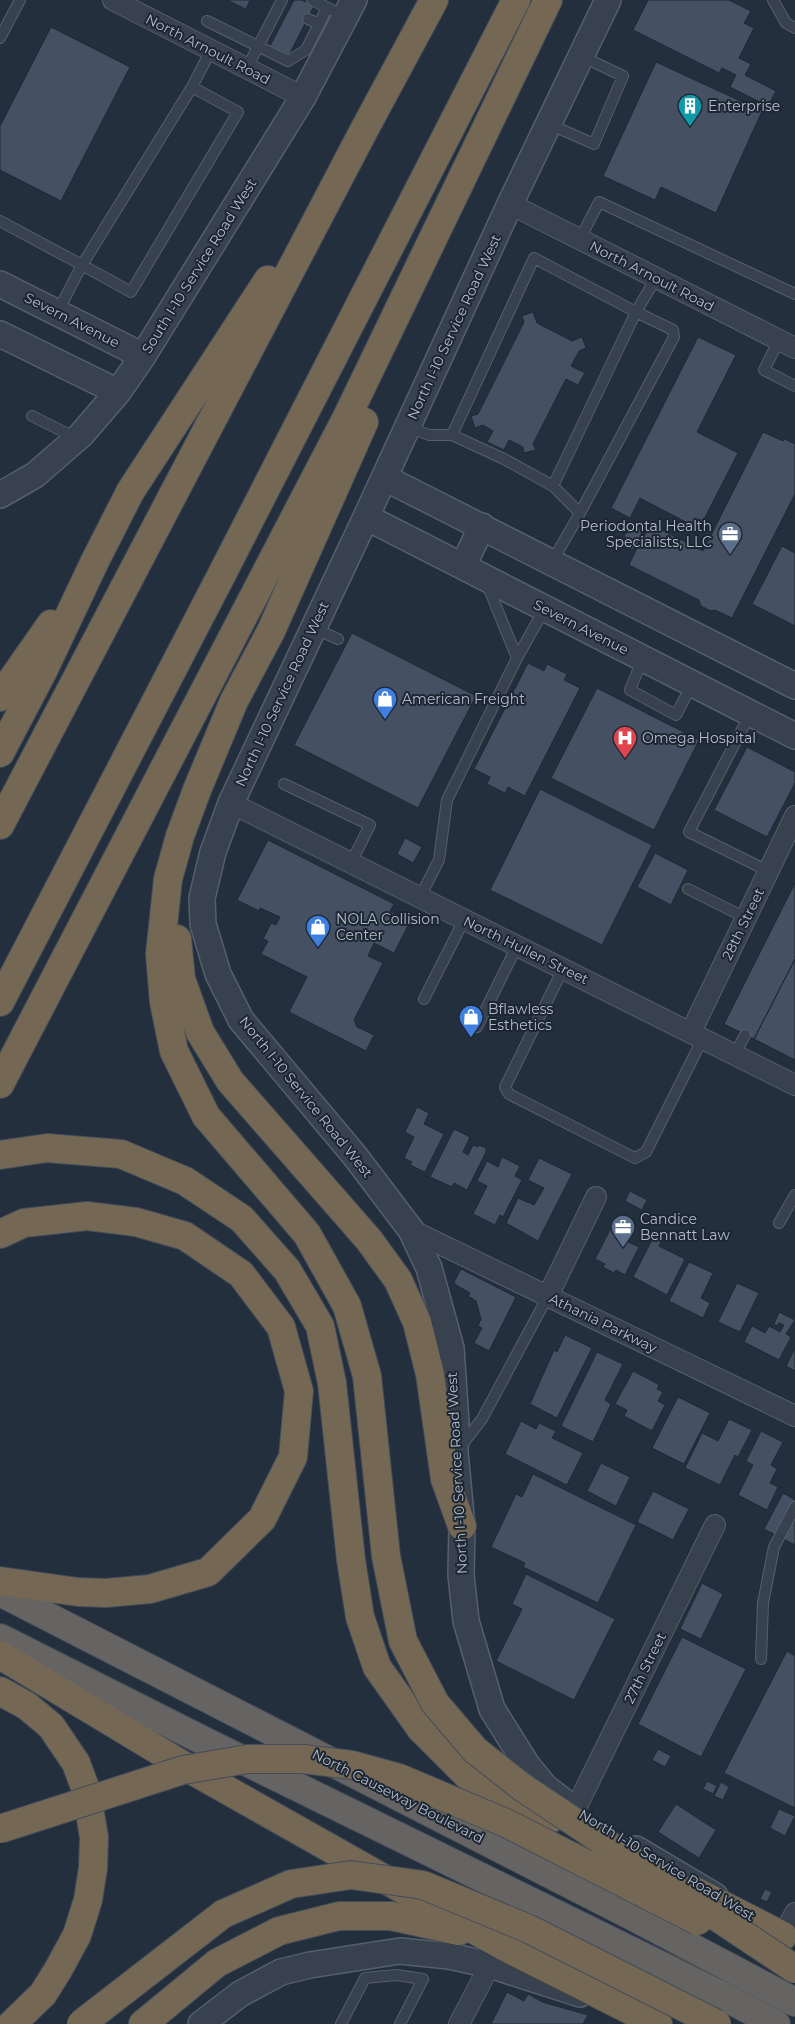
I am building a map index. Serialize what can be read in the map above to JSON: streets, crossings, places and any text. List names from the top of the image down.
{
  "streets": {
    "highway": ["North Causeway Boulevard"],
    "street": [
      "North Arnoult Road",
      "South I-10 Service Road West",
      "Severn Avenue",
      "North I-10 Service Road West",
      "28th Street",
      "North Hullen Street",
      "Athania Parkway",
      "27th Street"
    ]
  },
  "crossings": [
    ["North Arnoult Road", "South I-10 Service Road West"],
    ["North Arnoult Road", "North I-10 Service Road West"],
    ["South I-10 Service Road West", "Severn Avenue"],
    ["Severn Avenue", "North I-10 Service Road West"],
    ["North I-10 Service Road West", "North Hullen Street"],
    ["North I-10 Service Road West", "Athania Parkway"],
    ["North I-10 Service Road West", "27th Street"],
    ["28th Street", "North Hullen Street"]
  ],
  "places": {
    "building": ["Enterprise"],
    "office": ["Periodontal Health Specialists, LLC", "Candice Bennatt Law"],
    "shop": ["American Freight", "NOLA Collision Center", "Bflawless Esthetics"],
    "hospital": ["Omega Hospital"]
  }
}
